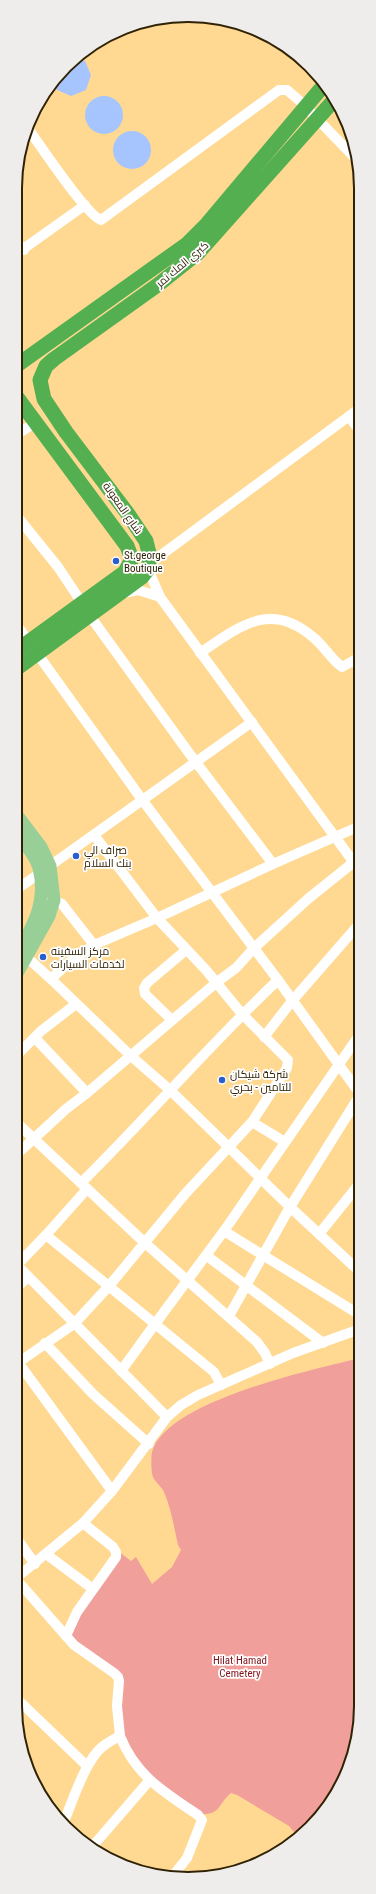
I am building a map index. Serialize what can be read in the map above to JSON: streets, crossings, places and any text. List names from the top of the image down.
{
  "streets": {
    "highway": ["كبري المك نمر", "شارع المعونة"]
  },
  "crossings": [
    ["كبري المك نمر", "شارع المعونة"]
  ],
  "parks": ["Hilat Hamad Cemetery"],
  "places": [
    "St.george Boutique",
    "صراف الي بنك السلام",
    "مركز السفينه لخدمات السيارات",
    "شركة شيكان للتامين - بحري"
  ]
}
